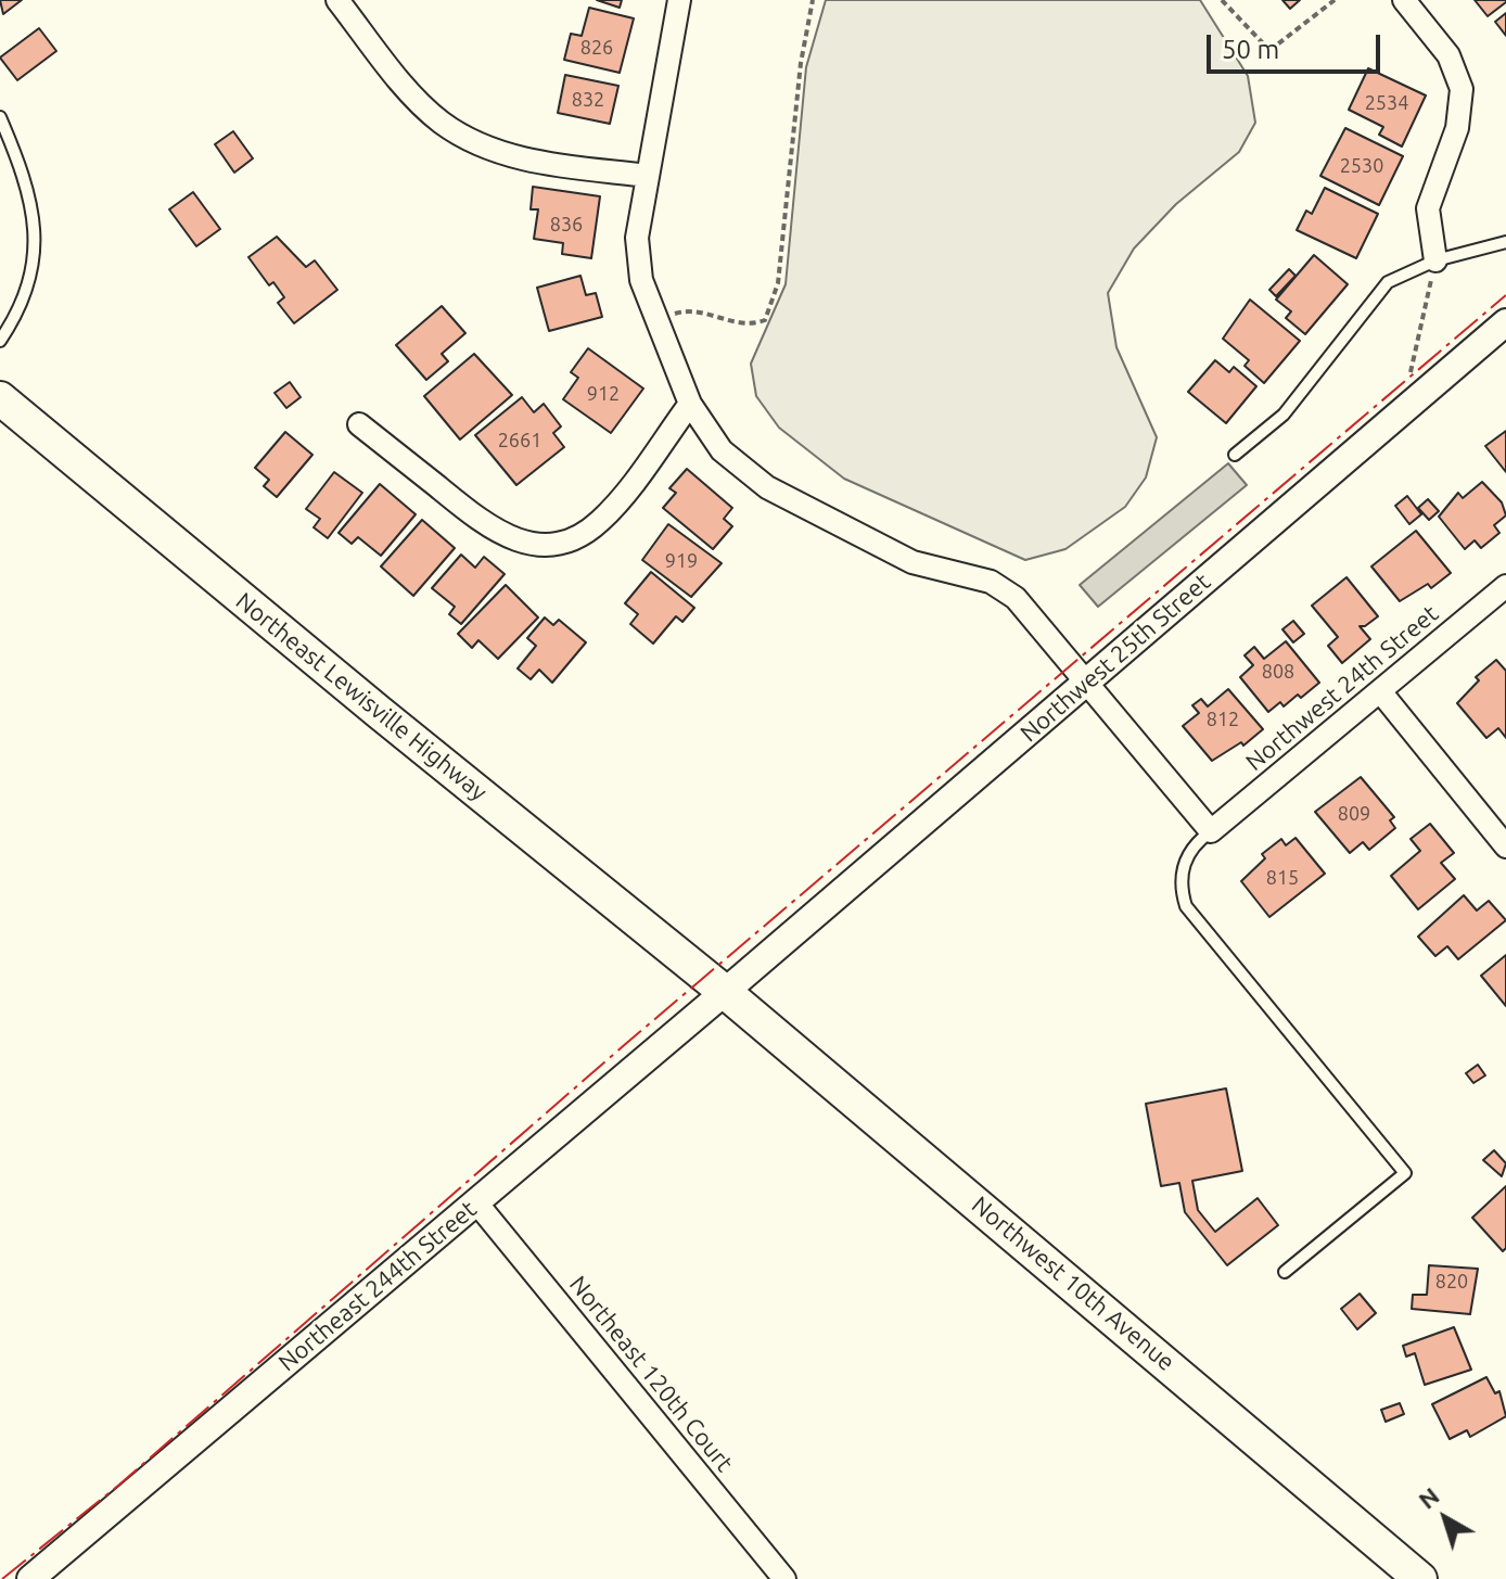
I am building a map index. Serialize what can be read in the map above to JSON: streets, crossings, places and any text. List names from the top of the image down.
{
  "streets": {
    "main road": ["Northeast Lewisville Highway", "Northwest 10th Avenue"],
    "street": [
      "Northwest 25th Street",
      "Northwest 24th Street",
      "Northeast 244th Street",
      "Northeast 120th Court"
    ]
  },
  "crossings": [
    ["Northwest 25th Street", "Northeast Lewisville Highway"],
    ["Northwest 25th Street", "Northwest 10th Avenue"],
    ["Northwest 25th Street", "Northeast 244th Street"],
    ["Northeast Lewisville Highway", "Northwest 10th Avenue"],
    ["Northeast Lewisville Highway", "Northeast 244th Street"],
    ["Northwest 10th Avenue", "Northeast 244th Street"],
    ["Northeast 244th Street", "Northeast 120th Court"]
  ],
  "house_numbers": [
    "826",
    "832",
    "2534",
    "2530",
    "836",
    "912",
    "2661",
    "919",
    "808",
    "812",
    "809",
    "815",
    "820"
  ],
  "scale_bar": "50 m",
  "north": "top left"
}
